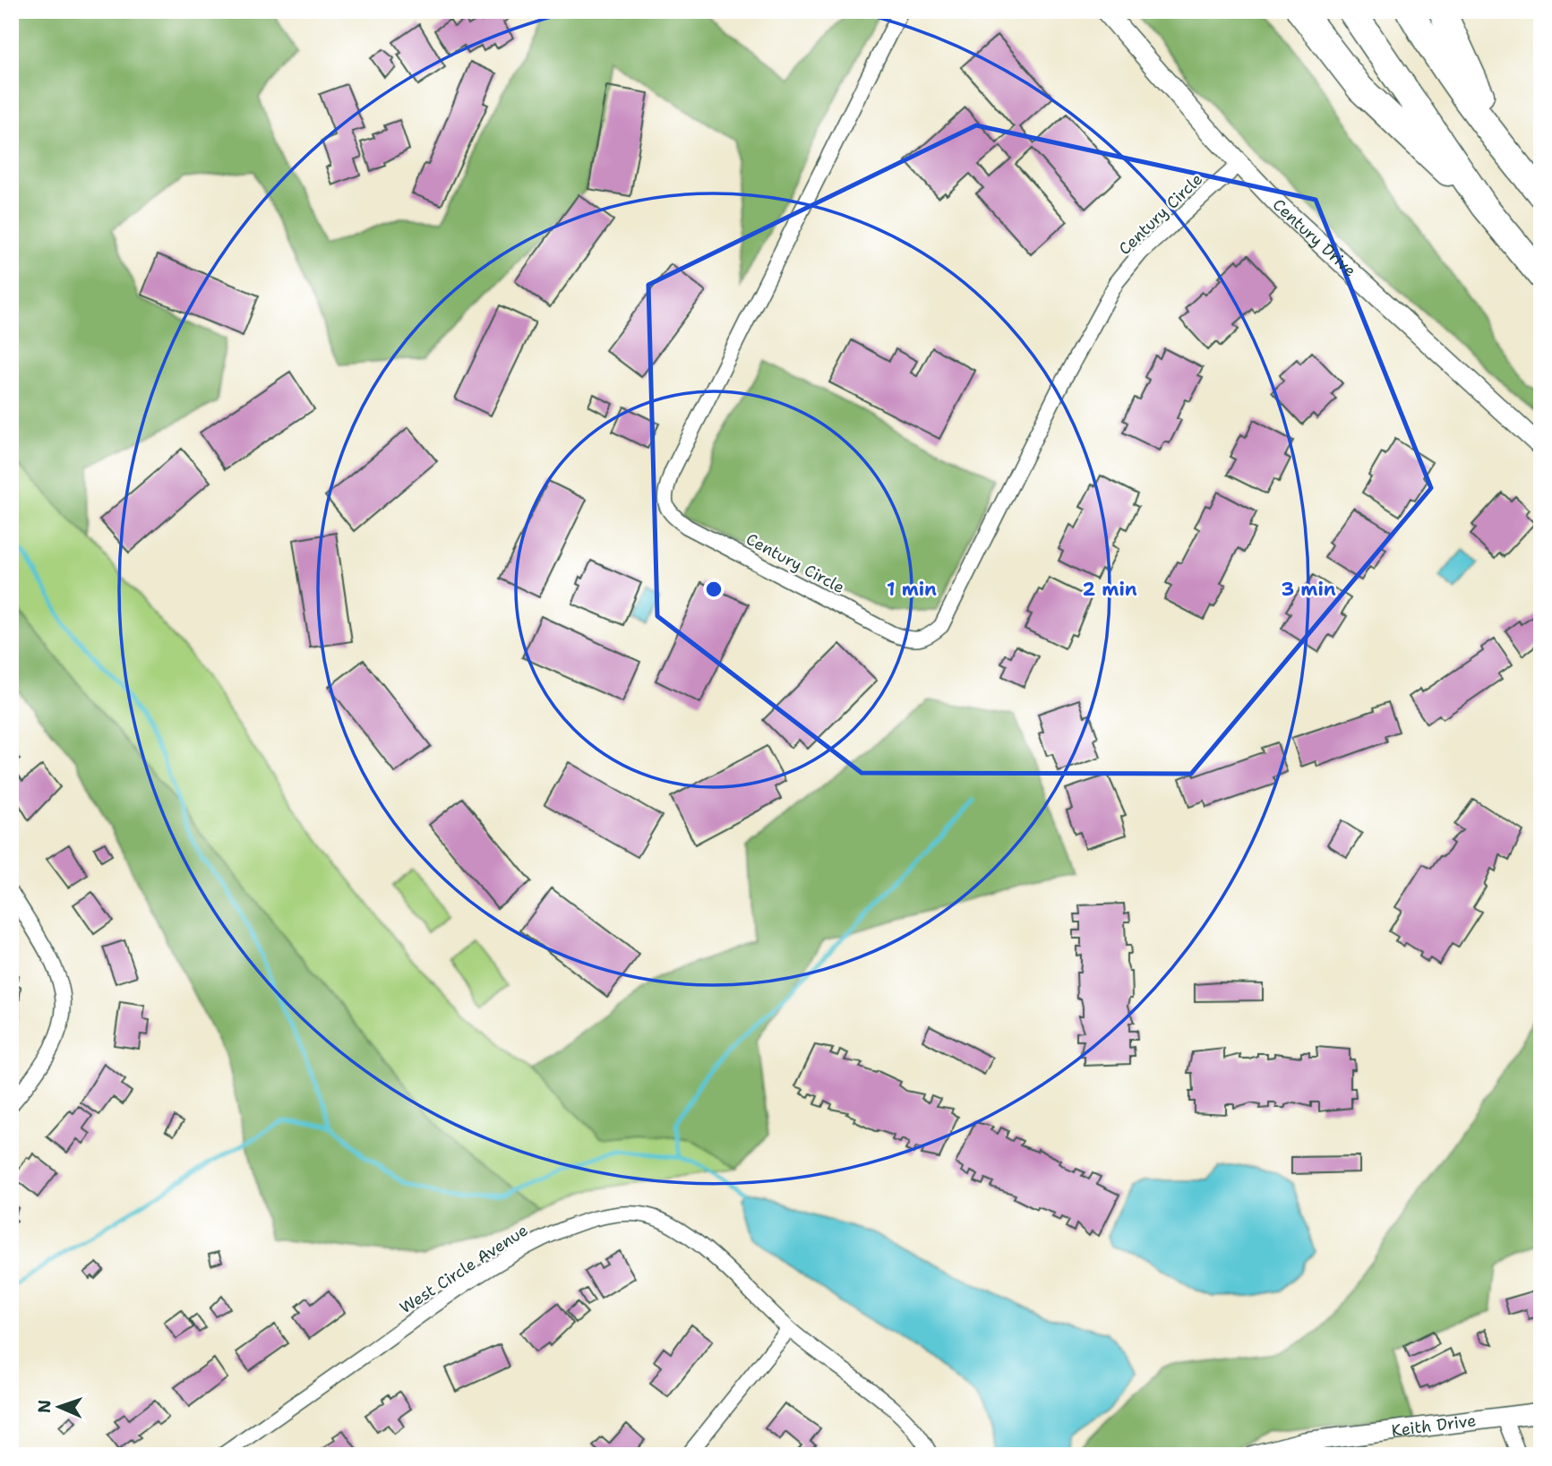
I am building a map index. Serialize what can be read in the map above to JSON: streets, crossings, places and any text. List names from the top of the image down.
{
  "streets": {
    "street": [
      "Century Circle",
      "Century Drive",
      "West Circle Avenue",
      "Keith Drive"
    ]
  },
  "crossings": [
    ["Century Circle", "Century Drive"]
  ],
  "north": "left",
  "rings": ["1 min", "2 min", "3 min"]
}
